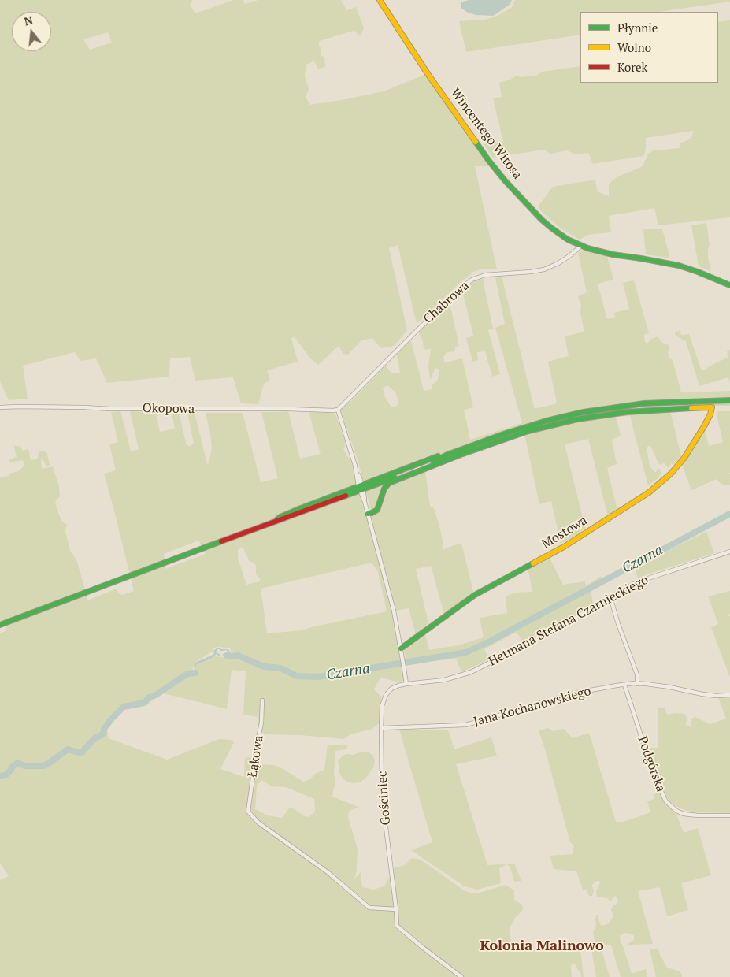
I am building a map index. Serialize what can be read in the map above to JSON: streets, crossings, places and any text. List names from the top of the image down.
{
  "streets": {
    "main road": ["Wincentego Witosa", "Mostowa"],
    "street": [
      "Chabrowa",
      "Okopowa",
      "Hetmana Stefana Czarnieckiego",
      "Jana Kochanowskiego",
      "Łąkowa",
      "Podgórska",
      "Gościniec"
    ]
  },
  "crossings": [
    ["Wincentego Witosa", "Chabrowa"],
    ["Chabrowa", "Okopowa"],
    ["Hetmana Stefana Czarnieckiego", "Gościniec"],
    ["Jana Kochanowskiego", "Podgórska"],
    ["Jana Kochanowskiego", "Gościniec"],
    ["Łąkowa", "Gościniec"]
  ],
  "districts": ["Kolonia Malinowo"],
  "water": ["Czarna"],
  "legend": ["Płynnie", "Wolno", "Korek"],
  "north": "top"
}
